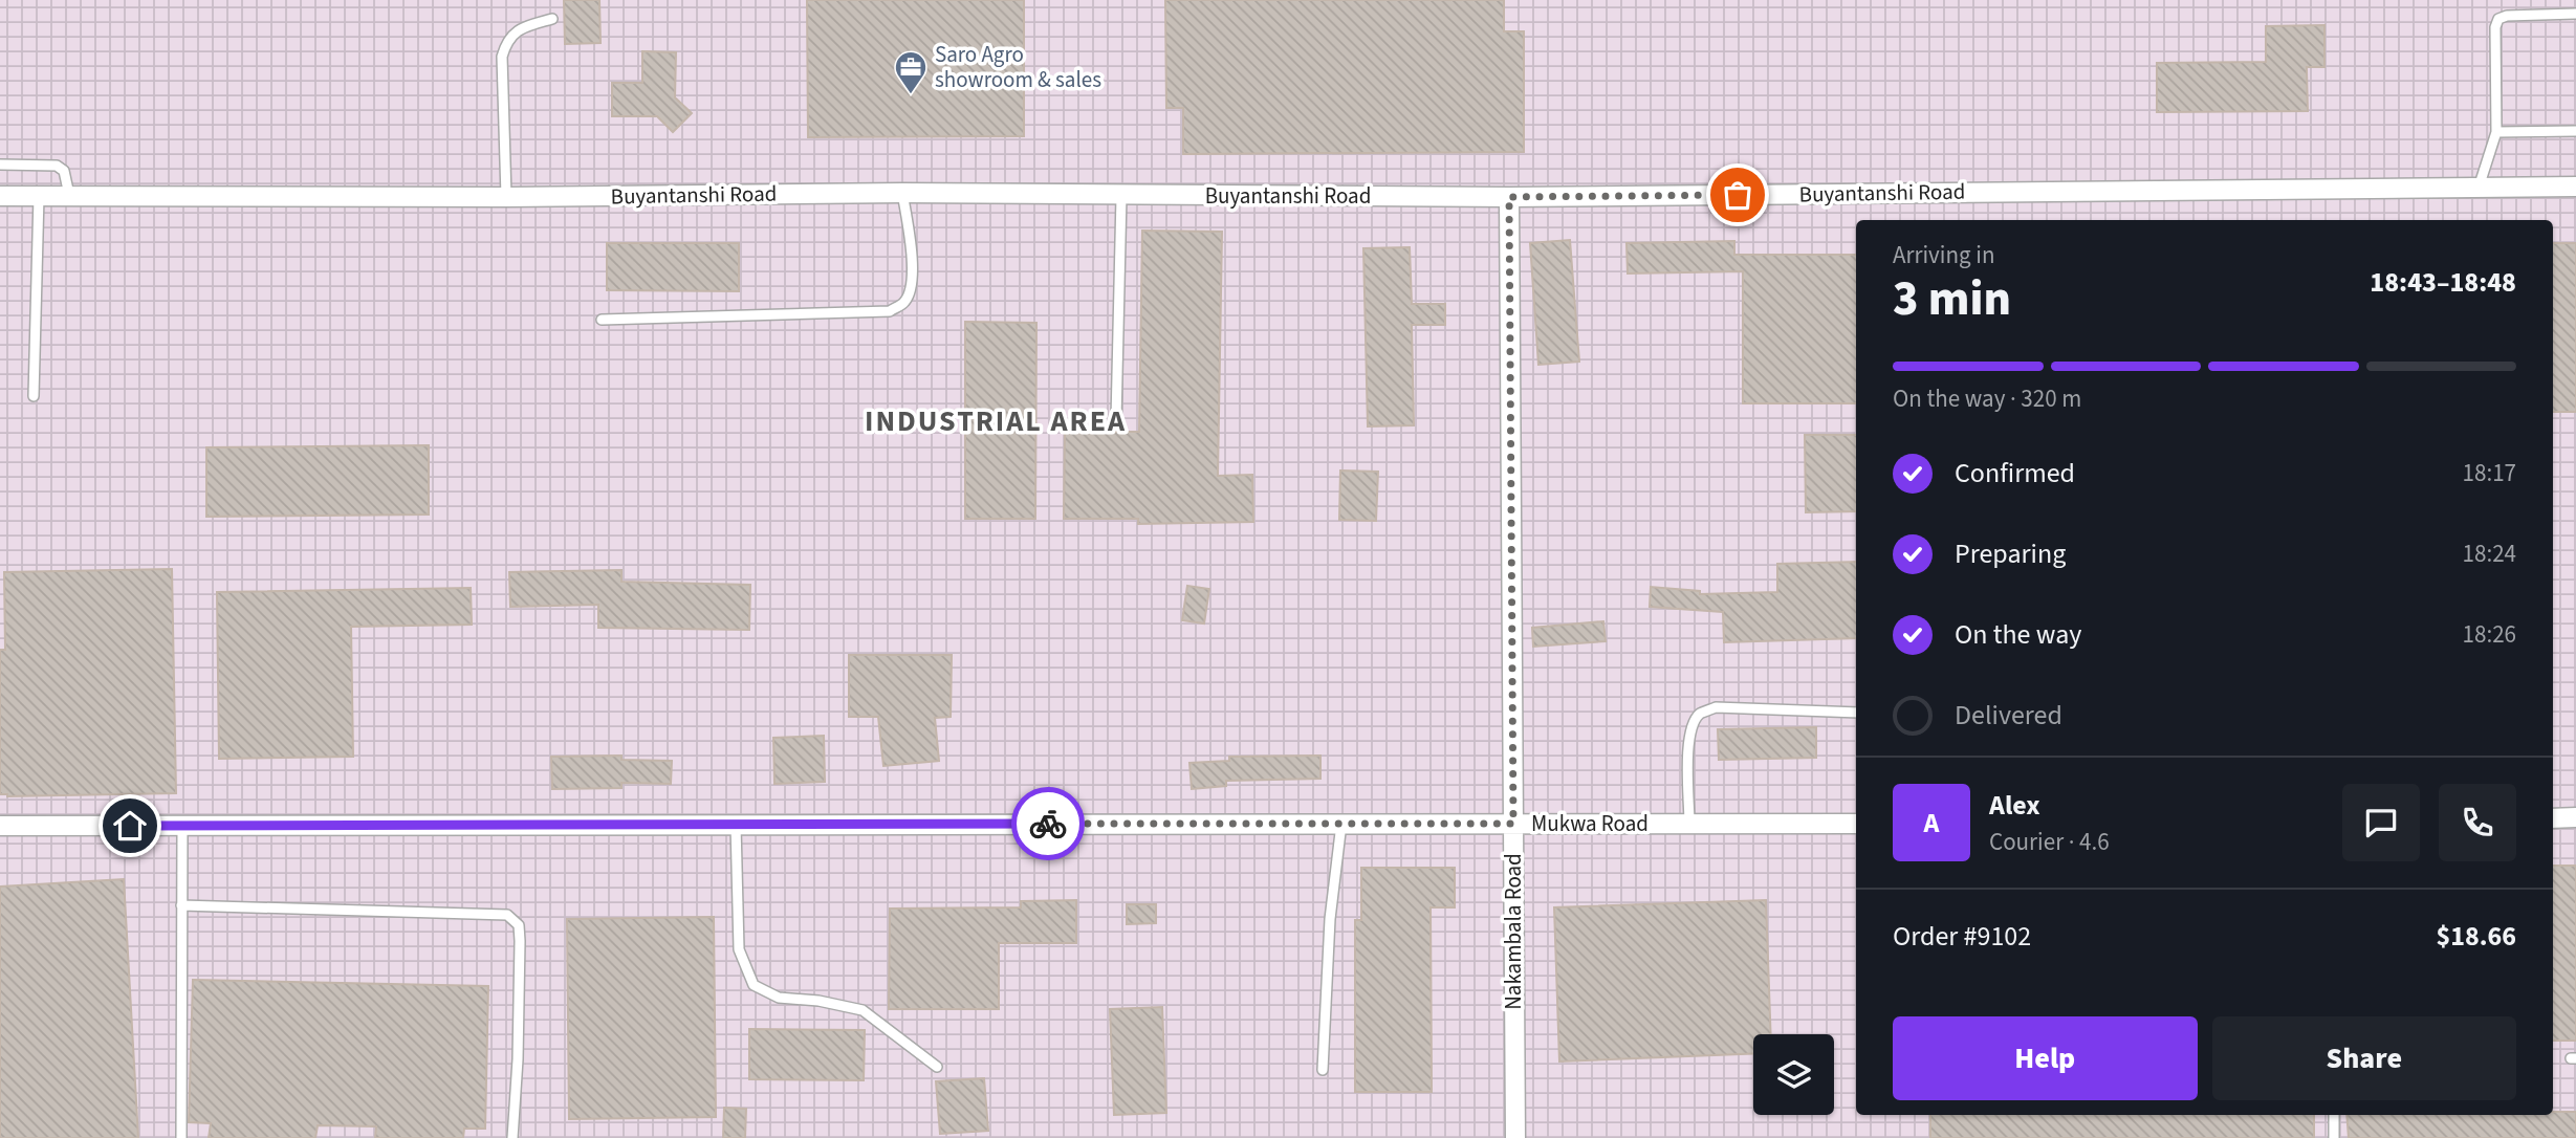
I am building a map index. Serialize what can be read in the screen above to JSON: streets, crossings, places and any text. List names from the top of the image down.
{
  "streets": {
    "street": ["Buyantanshi Road", "Mukwa Road", "Nakambala Road"]
  },
  "crossings": [
    ["Buyantanshi Road", "Nakambala Road"],
    ["Mukwa Road", "Nakambala Road"]
  ],
  "districts": ["INDUSTRIAL AREA"],
  "places": {
    "office": ["Saro Agro showroom & sales"]
  },
  "page": {
    "heading": ["3 min", "Arriving in", "18:43–18:48"],
    "panel": [
      "Alex",
      "Courier · 4.6",
      "Order #9102",
      "$18.66"
    ],
    "bar": "On the way · 320 m",
    "list": [
      ["Confirmed", "18:17"],
      ["Preparing", "18:24"],
      ["On the way", "18:26"],
      "Delivered"
    ],
    "round": "A",
    "buttons": ["Help", "Share"]
  }
}
